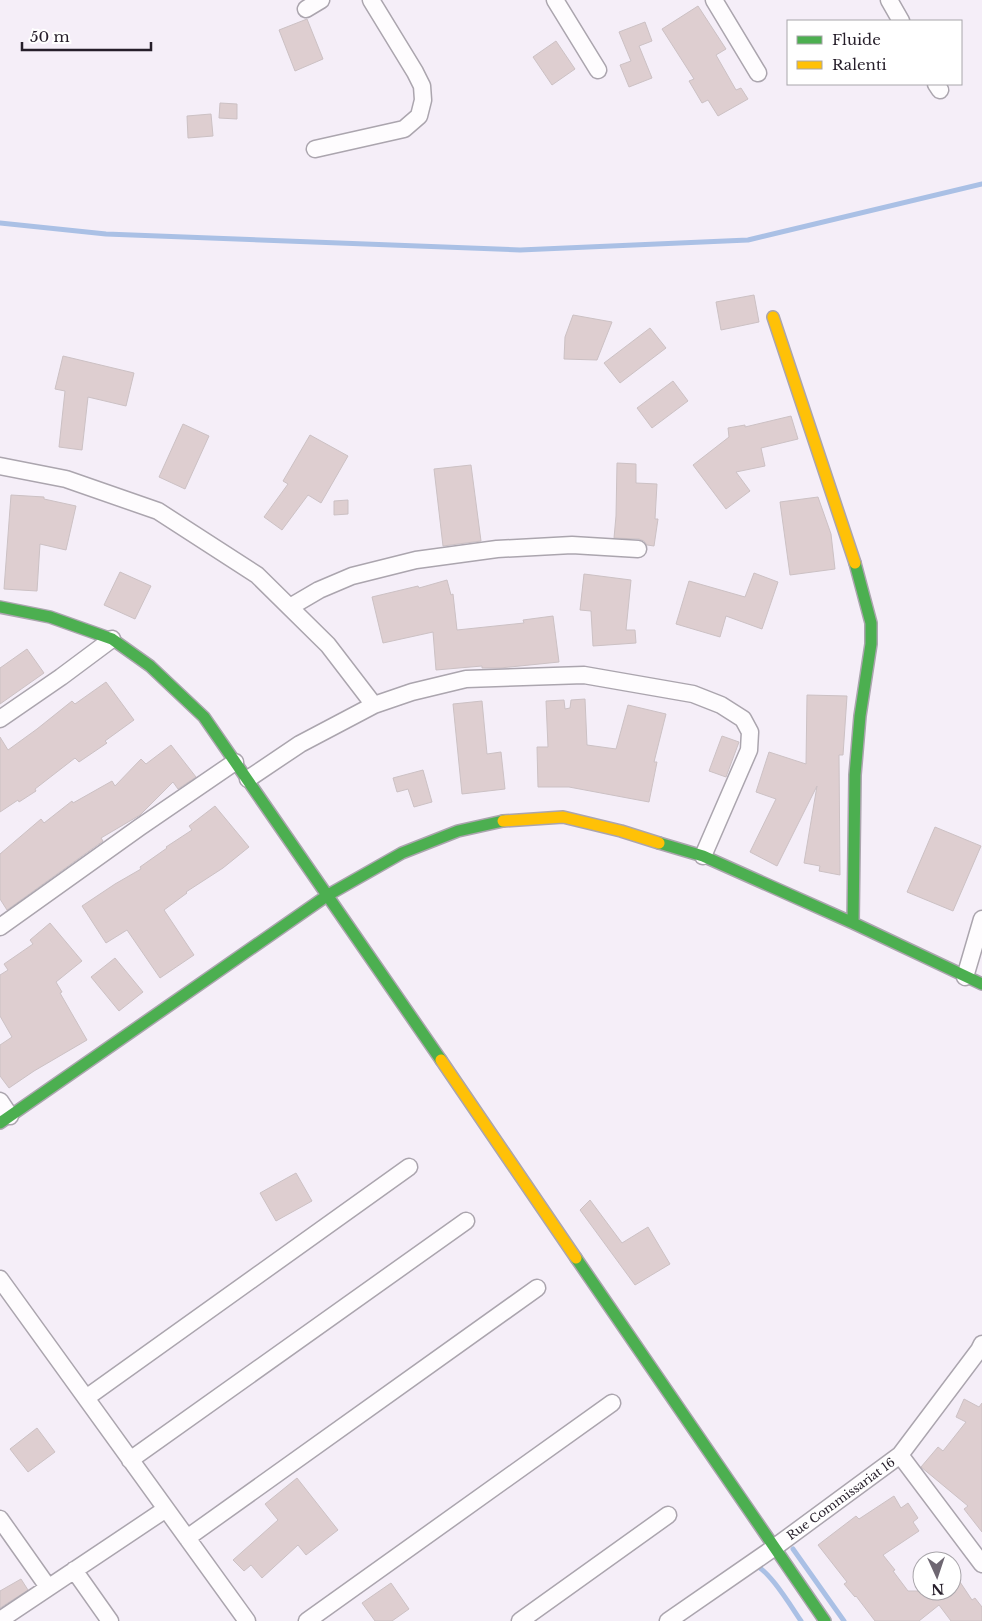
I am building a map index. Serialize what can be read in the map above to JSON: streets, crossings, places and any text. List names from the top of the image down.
{
  "streets": {
    "street": ["Rue Commissariat 16"]
  },
  "legend": ["Fluide", "Ralenti"],
  "scale_bar": "50 m",
  "north": "bottom"
}
